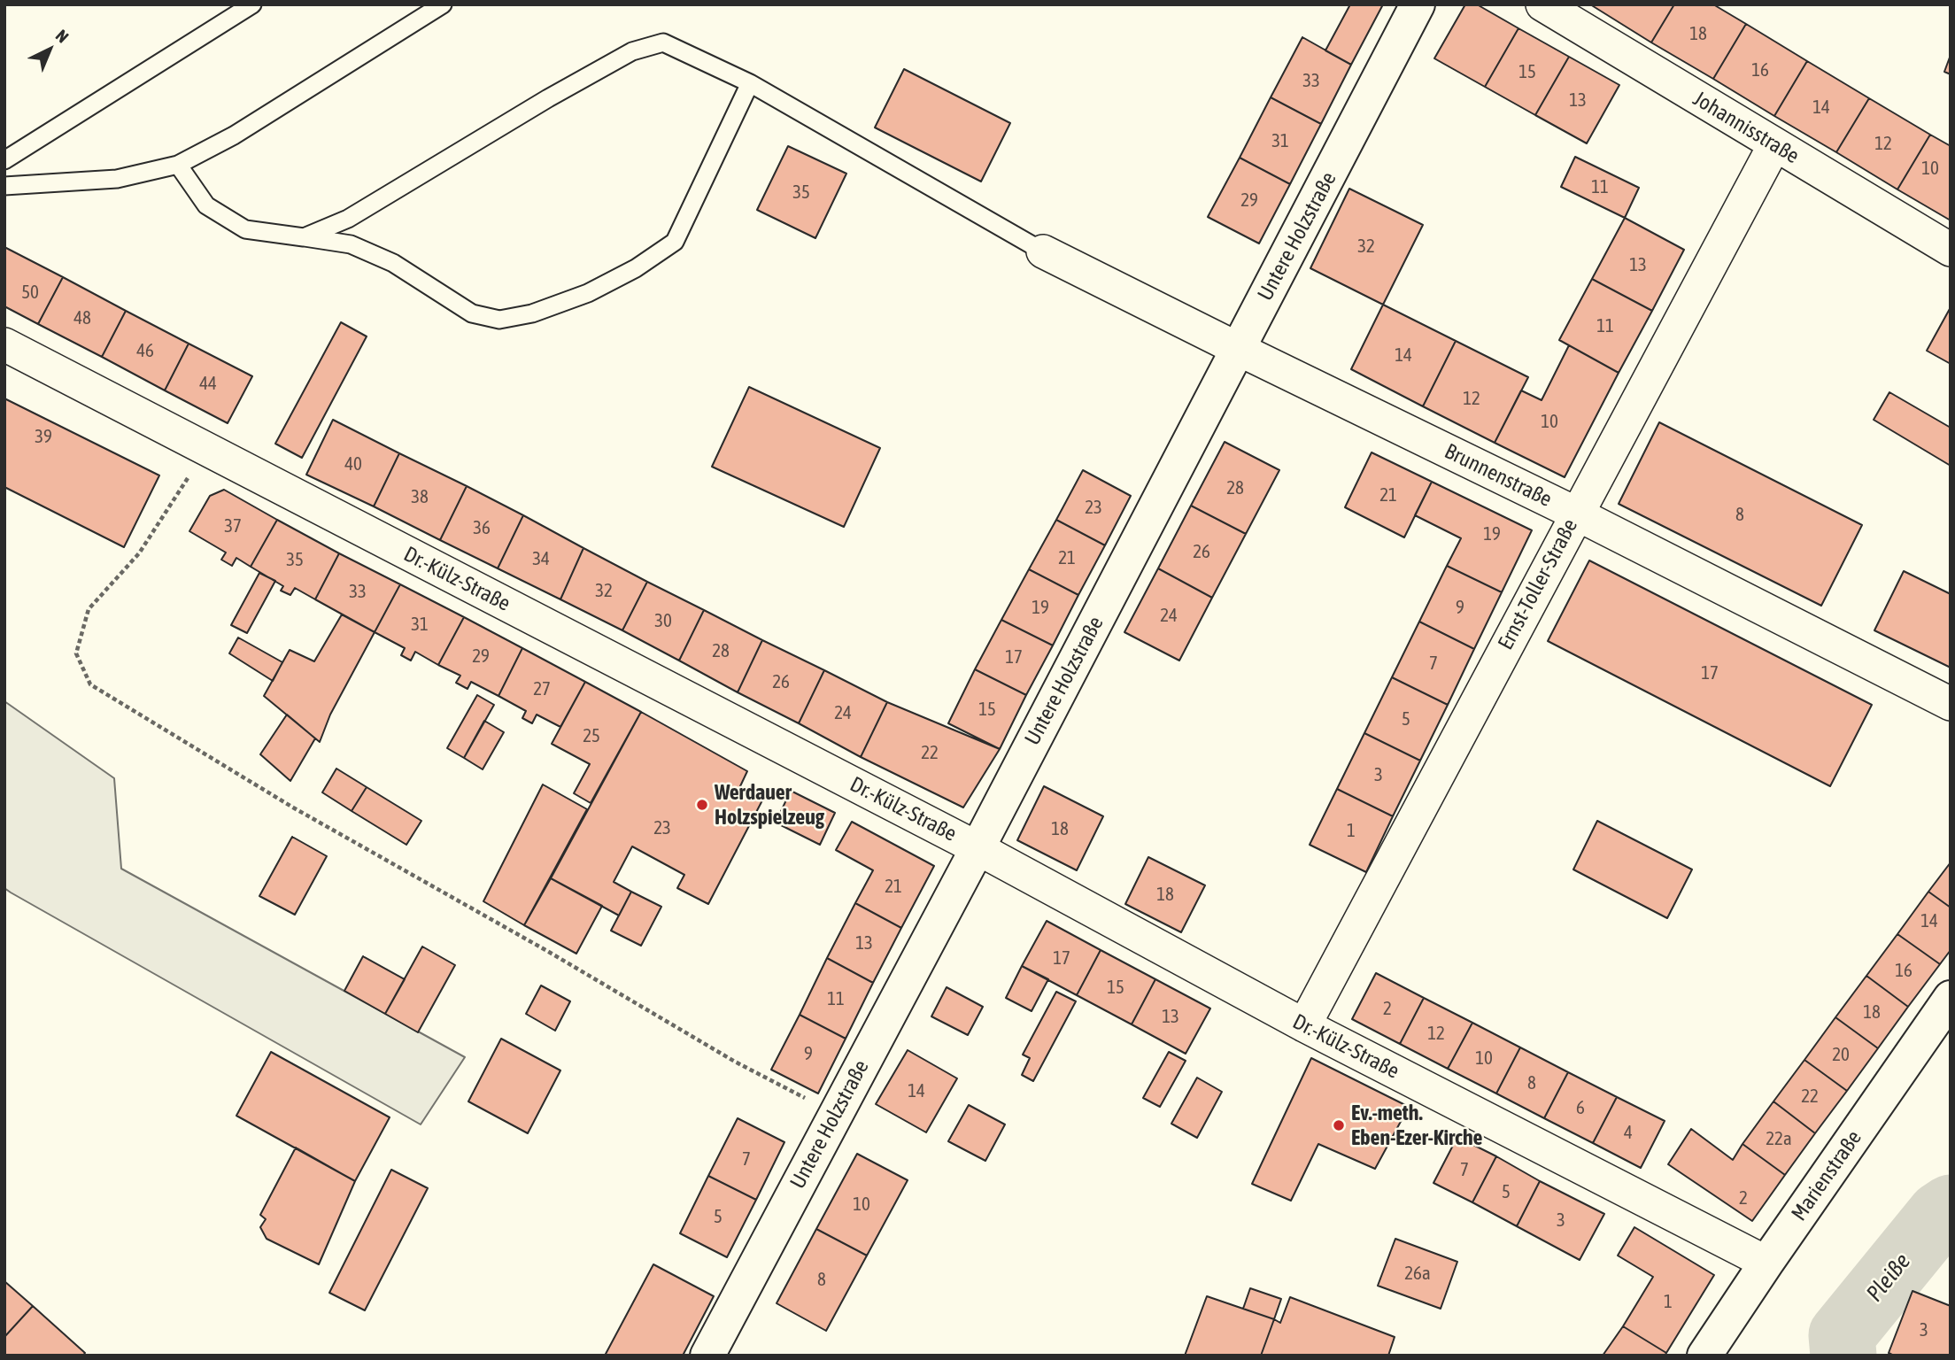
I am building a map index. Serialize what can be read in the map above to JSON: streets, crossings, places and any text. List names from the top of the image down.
{
  "streets": {
    "street": [
      "Johannisstraße",
      "Untere Holzstraße",
      "Brunnenstraße",
      "Dr.-Külz-Straße",
      "Ernst-Toller-Straße",
      "Marienstraße"
    ]
  },
  "crossings": [
    ["Johannisstraße", "Ernst-Toller-Straße"],
    ["Untere Holzstraße", "Brunnenstraße"],
    ["Untere Holzstraße", "Dr.-Külz-Straße"],
    ["Brunnenstraße", "Ernst-Toller-Straße"],
    ["Dr.-Külz-Straße", "Ernst-Toller-Straße"],
    ["Dr.-Külz-Straße", "Marienstraße"]
  ],
  "water": ["Pleiße"],
  "places": ["Werdauer Holzspielzeug", "Ev.-meth. Eben-Ezer-Kirche"],
  "house_numbers": [
    "18",
    "16",
    "15",
    "33",
    "13",
    "14",
    "31",
    "12",
    "10",
    "11",
    "35",
    "29",
    "32",
    "13",
    "50",
    "48",
    "11",
    "46",
    "14",
    "44",
    "12",
    "10",
    "39",
    "40",
    "28",
    "21",
    "38",
    "23",
    "8",
    "37",
    "36",
    "19",
    "26",
    "21",
    "34",
    "35",
    "32",
    "33",
    "19",
    "9",
    "24",
    "30",
    "31",
    "28",
    "29",
    "17",
    "7",
    "17",
    "26",
    "27",
    "15",
    "24",
    "5",
    "25",
    "22",
    "3",
    "23",
    "18",
    "1",
    "21",
    "18",
    "14",
    "13",
    "17",
    "16",
    "15",
    "11",
    "2",
    "18",
    "13",
    "12",
    "9",
    "20",
    "10",
    "8",
    "14",
    "22",
    "6",
    "4",
    "22a",
    "7",
    "7",
    "5",
    "2",
    "10",
    "5",
    "3",
    "26a",
    "8",
    "1",
    "3"
  ],
  "north": "top right"
}
